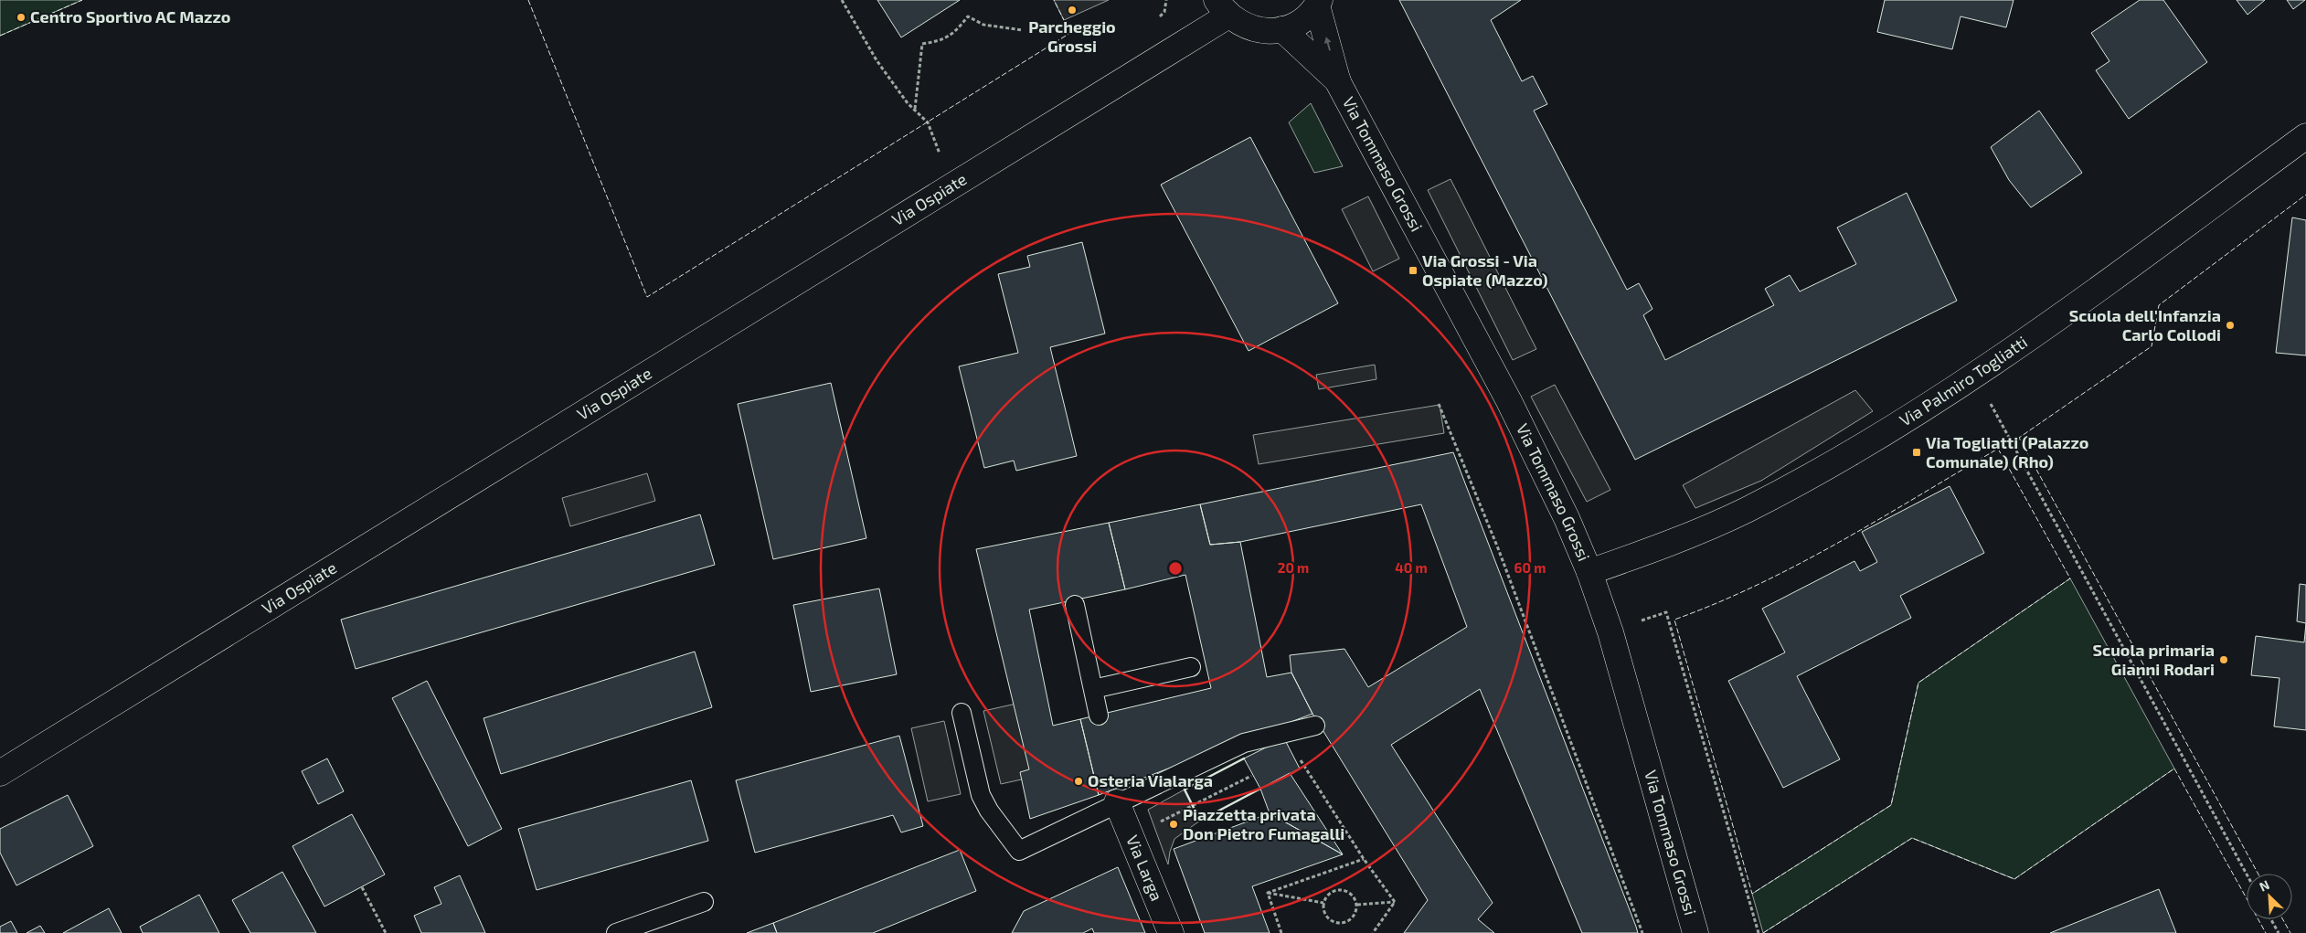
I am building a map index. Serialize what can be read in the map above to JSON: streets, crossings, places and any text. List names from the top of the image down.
{
  "streets": {
    "street": [
      "Via Tommaso Grossi",
      "Via Ospiate",
      "Via Palmiro Togliatti",
      "Via Larga"
    ]
  },
  "crossings": [
    ["Via Tommaso Grossi", "Via Palmiro Togliatti"]
  ],
  "places": {
    "other": [
      "Parcheggio Grossi",
      "Centro Sportivo AC Mazzo",
      "Scuola dell'Infanzia Carlo Collodi",
      "Scuola primaria Gianni Rodari",
      "Osteria Vialarga",
      "Piazzetta privata Don Pietro Fumagalli"
    ],
    "transit": ["Via Grossi - Via Ospiate (Mazzo)", "Via Togliatti (Palazzo Comunale) (Rho)"]
  },
  "north": "top left",
  "rings": ["20 m", "40 m", "60 m"]
}
